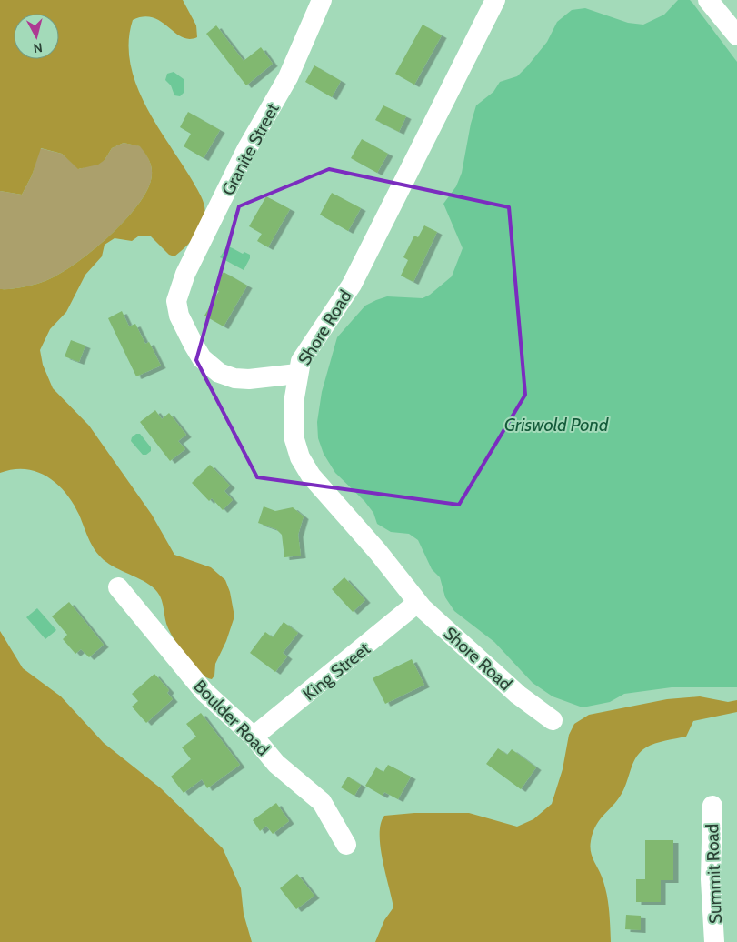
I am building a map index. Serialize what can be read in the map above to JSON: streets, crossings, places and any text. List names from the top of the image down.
{
  "streets": {
    "street": [
      "Granite Street",
      "Shore Road",
      "King Street",
      "Boulder Road",
      "Summit Road"
    ]
  },
  "crossings": [
    ["Granite Street", "Shore Road"],
    ["Shore Road", "King Street"],
    ["King Street", "Boulder Road"]
  ],
  "water": ["Griswold Pond"],
  "north": "bottom"
}
